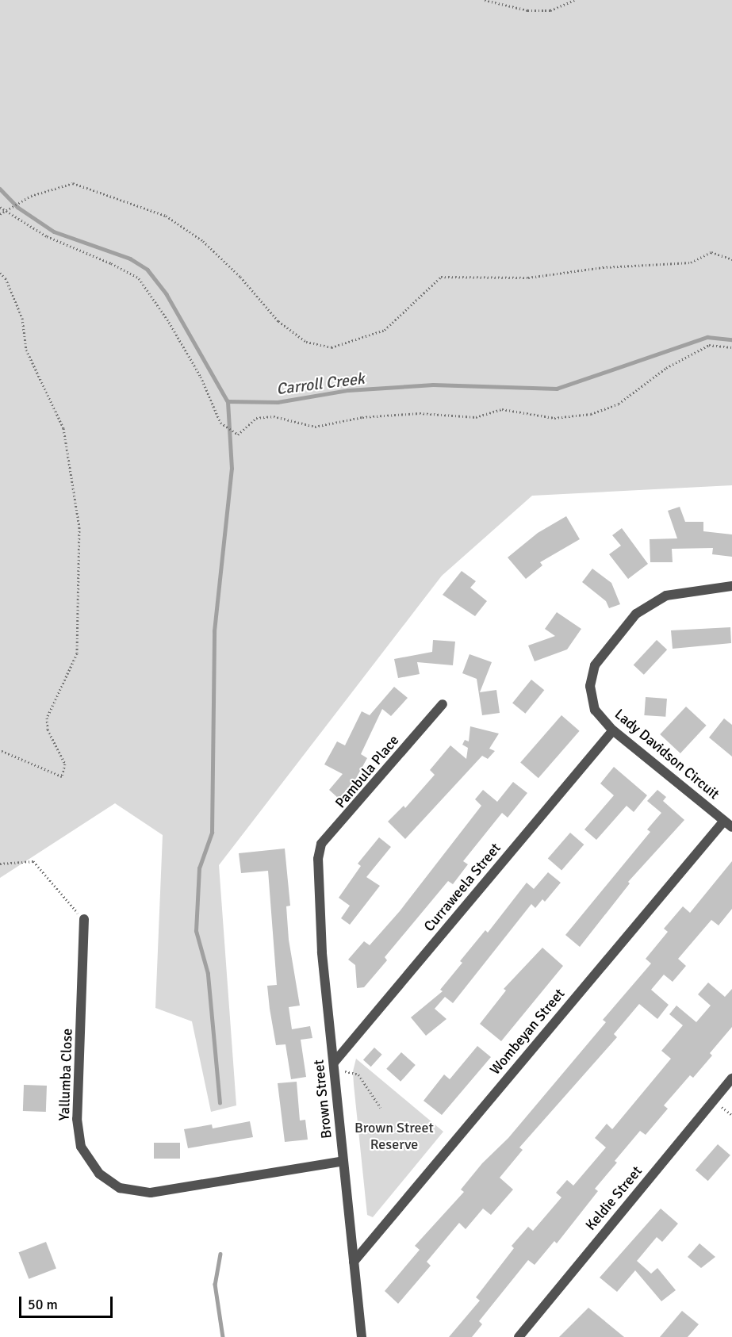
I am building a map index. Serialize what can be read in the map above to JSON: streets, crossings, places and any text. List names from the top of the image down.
{
  "streets": {
    "street": [
      "Lady Davidson Circuit",
      "Pambula Place",
      "Curraweela Street",
      "Wombeyan Street",
      "Yallumba Close",
      "Brown Street",
      "Keldie Street"
    ]
  },
  "crossings": [
    ["Lady Davidson Circuit", "Curraweela Street"],
    ["Lady Davidson Circuit", "Wombeyan Street"],
    ["Pambula Place", "Brown Street"],
    ["Curraweela Street", "Brown Street"],
    ["Wombeyan Street", "Brown Street"],
    ["Yallumba Close", "Brown Street"]
  ],
  "water": ["Carroll Creek"],
  "parks": ["Brown Street Reserve"],
  "scale_bar": "50 m"
}
